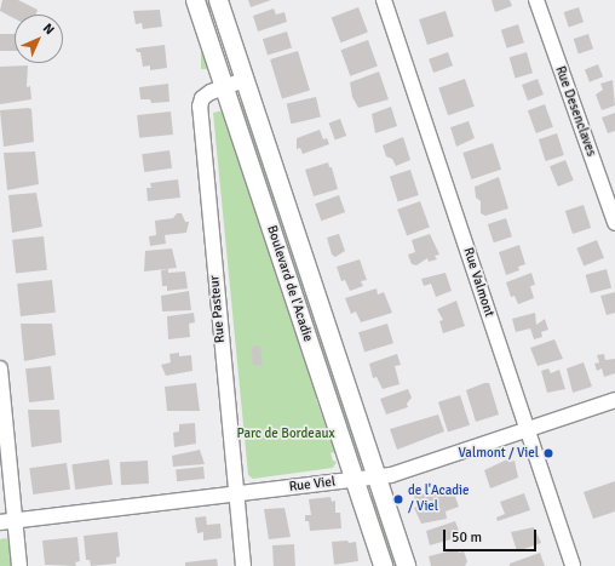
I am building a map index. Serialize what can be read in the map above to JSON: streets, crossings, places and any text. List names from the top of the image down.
{
  "streets": {
    "main road": ["Boulevard de l'Acadie"],
    "street": [
      "Rue Desenclaves",
      "Rue Valmont",
      "Rue Pasteur",
      "Rue Viel"
    ]
  },
  "crossings": [
    ["Rue Valmont", "Rue Viel"],
    ["Boulevard de l'Acadie", "Rue Pasteur"],
    ["Boulevard de l'Acadie", "Rue Viel"],
    ["Rue Pasteur", "Rue Viel"]
  ],
  "parks": ["Parc de Bordeaux"],
  "places": ["Valmont / Viel", "de l'Acadie / Viel"],
  "scale_bar": "50 m",
  "north": "top right"
}
